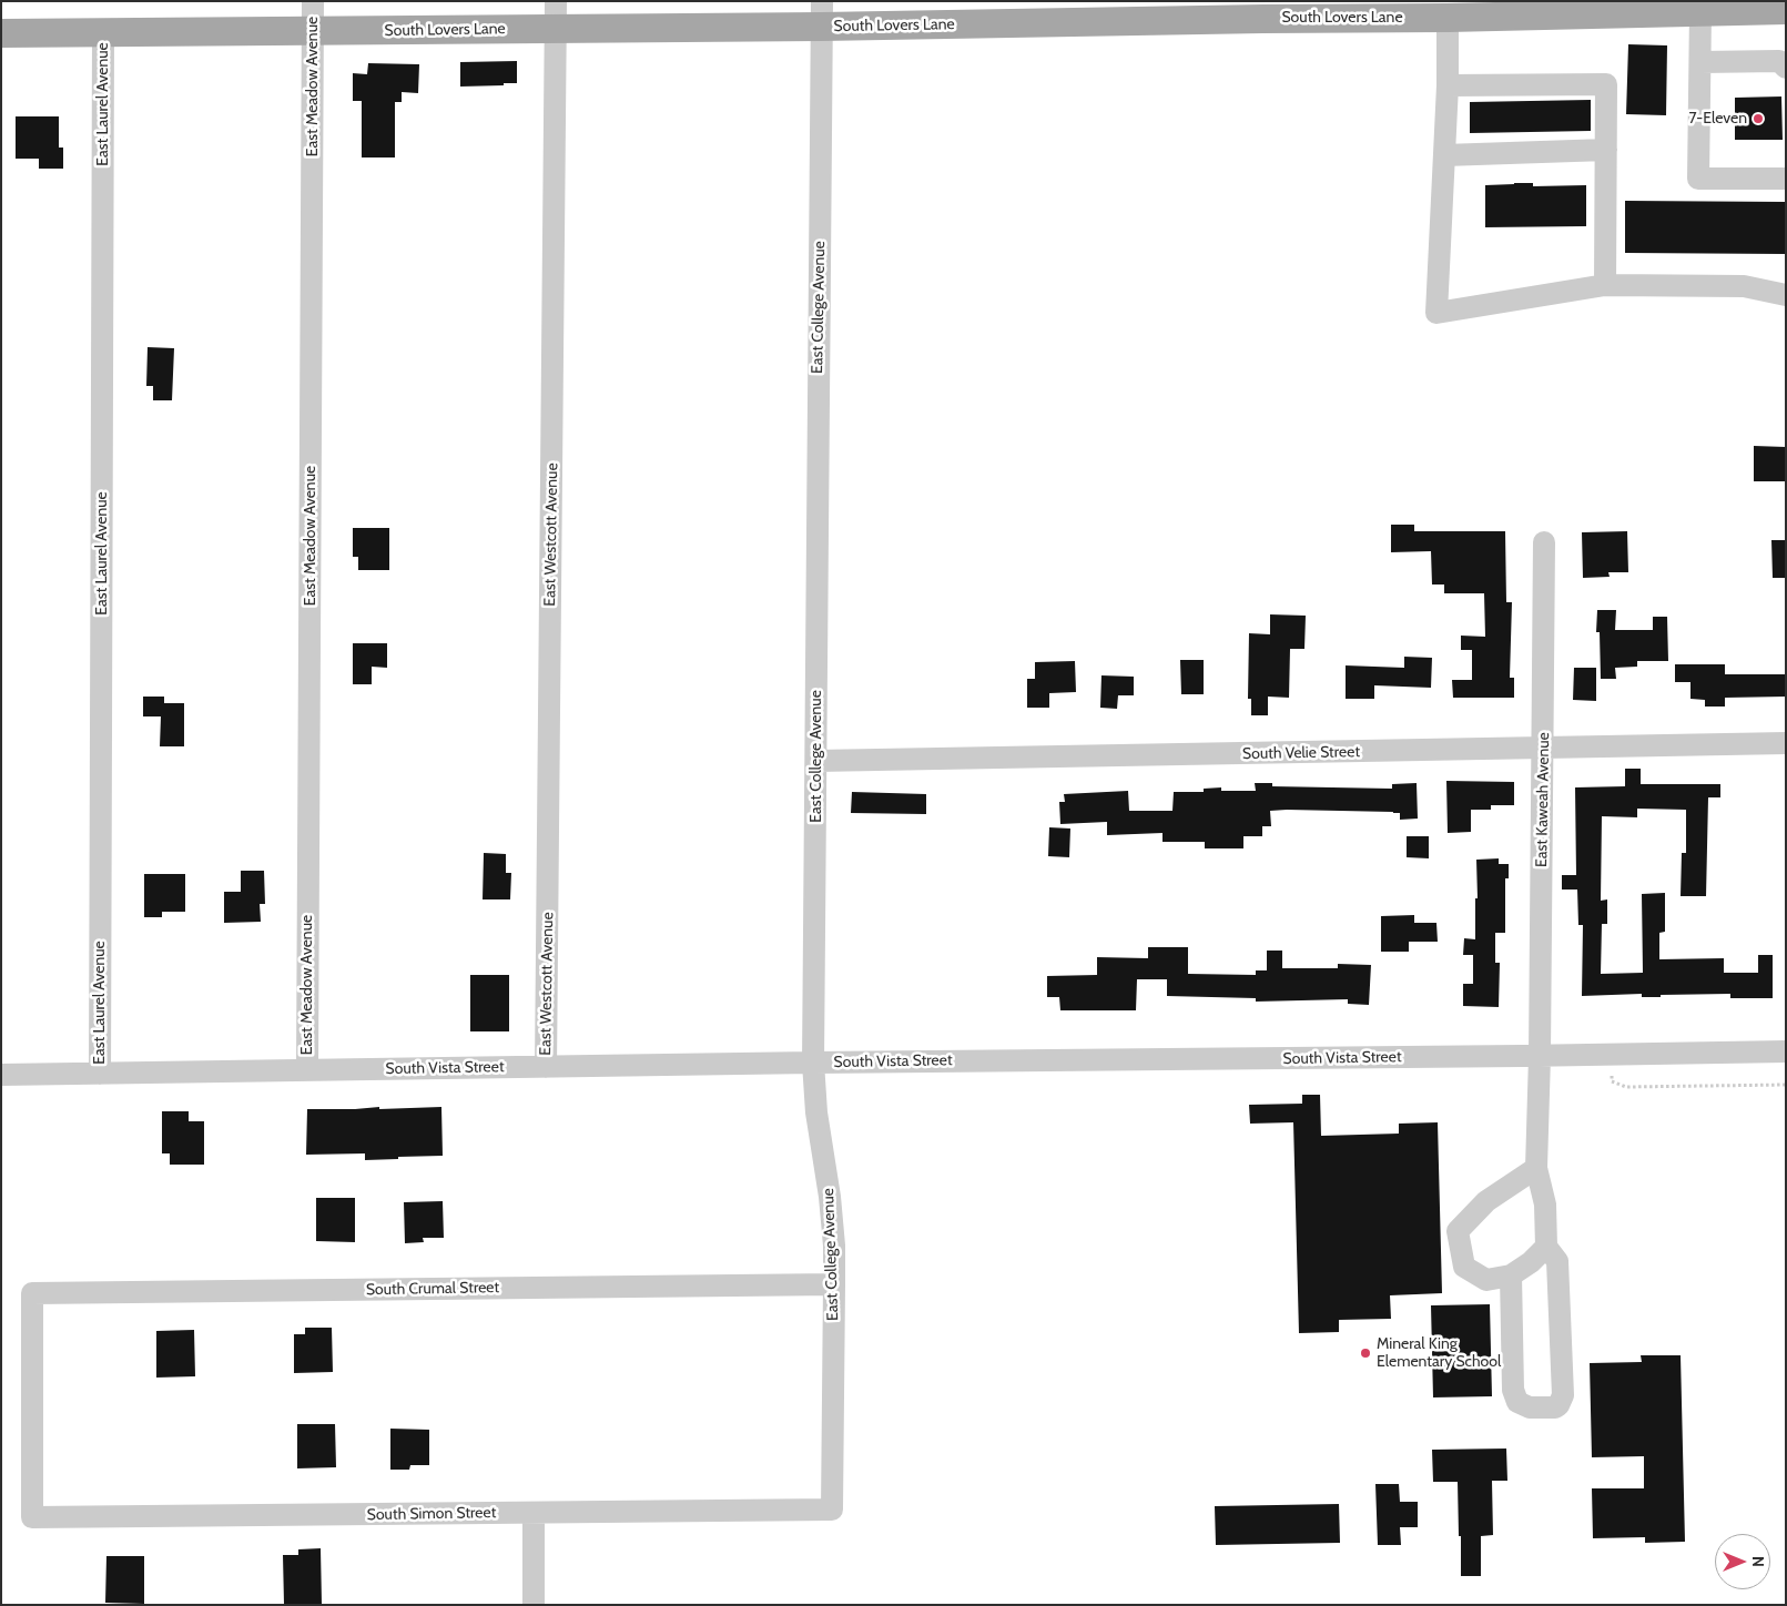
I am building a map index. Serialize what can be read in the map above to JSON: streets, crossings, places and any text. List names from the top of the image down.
{
  "streets": {
    "main road": ["South Lovers Lane"],
    "street": [
      "East Meadow Avenue",
      "East Laurel Avenue",
      "East College Avenue",
      "East Westcott Avenue",
      "South Velie Street",
      "East Kaweah Avenue",
      "South Vista Street",
      "South Crumal Street",
      "South Simon Street"
    ]
  },
  "crossings": [
    ["South Lovers Lane", "East Meadow Avenue"],
    ["South Lovers Lane", "East Laurel Avenue"],
    ["South Lovers Lane", "East College Avenue"],
    ["South Lovers Lane", "East Westcott Avenue"],
    ["East Meadow Avenue", "South Vista Street"],
    ["East Laurel Avenue", "South Vista Street"],
    ["East College Avenue", "South Velie Street"],
    ["East College Avenue", "South Vista Street"],
    ["East College Avenue", "South Crumal Street"],
    ["East College Avenue", "South Simon Street"],
    ["East Westcott Avenue", "South Vista Street"],
    ["South Velie Street", "East Kaweah Avenue"],
    ["East Kaweah Avenue", "South Vista Street"],
    ["South Crumal Street", "South Simon Street"]
  ],
  "places": ["7-Eleven", "Mineral King Elementary School"],
  "north": "right"
}
